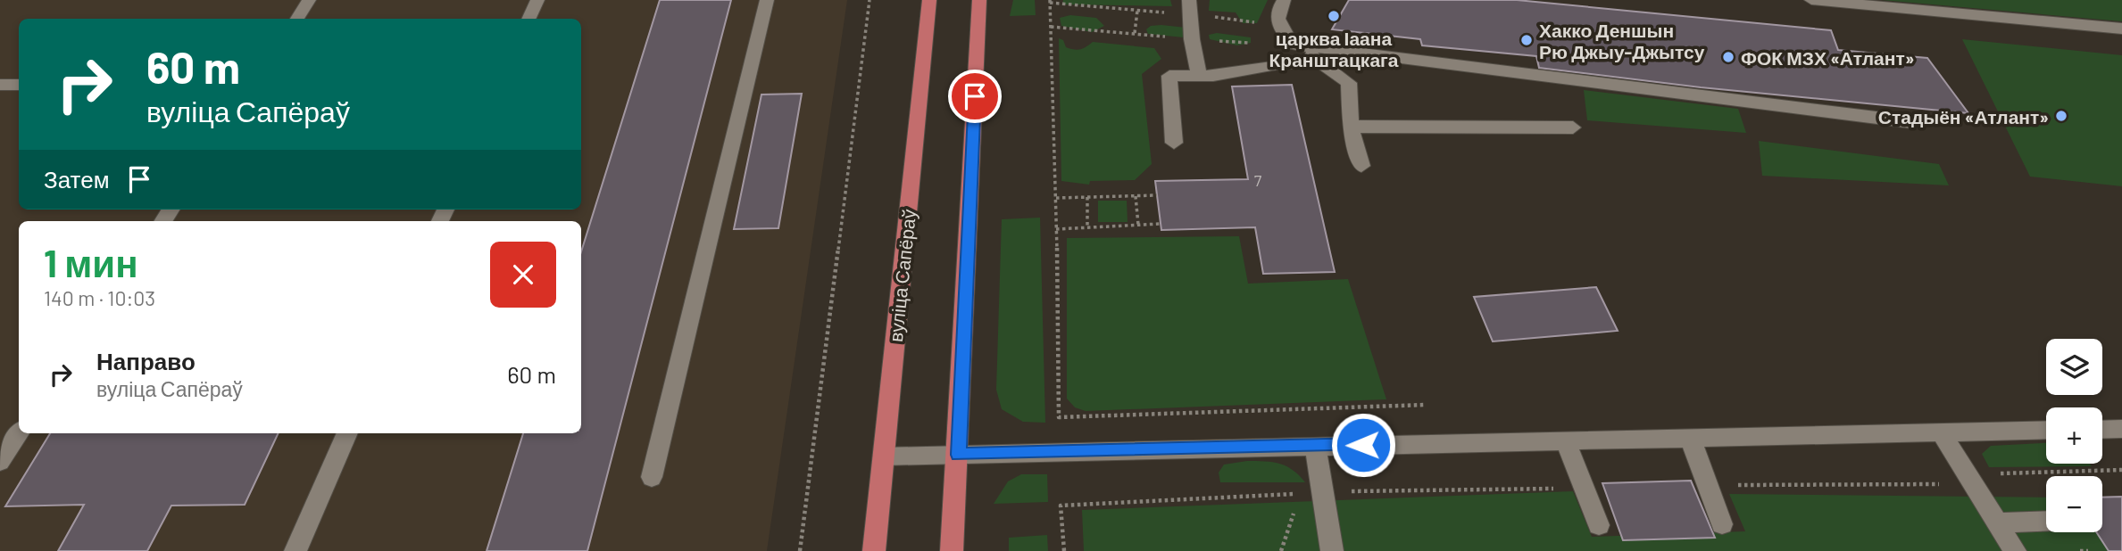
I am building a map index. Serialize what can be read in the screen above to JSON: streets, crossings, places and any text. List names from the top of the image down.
{
  "streets": {
    "main road": ["вуліца Сапёраў"]
  },
  "places": [
    "царква Іаана Кранштацкага",
    "Хакко Деншын Рю Джыу-Джытсу",
    "ФОК МЗХ «Атлант»",
    "Стадыён «Атлант»"
  ],
  "house_numbers": ["7"],
  "page": {
    "turn": ["60 m", "вуліца Сапёраў"],
    "then": "Затем",
    "heading": ["1 мин", "140 m · 10:03"],
    "list": [
      {
        "name": "Направо",
        "note": "вуліца Сапёраў",
        "value": "60 m"
      }
    ],
    "map_buttons": ["+", "−"]
  }
}
